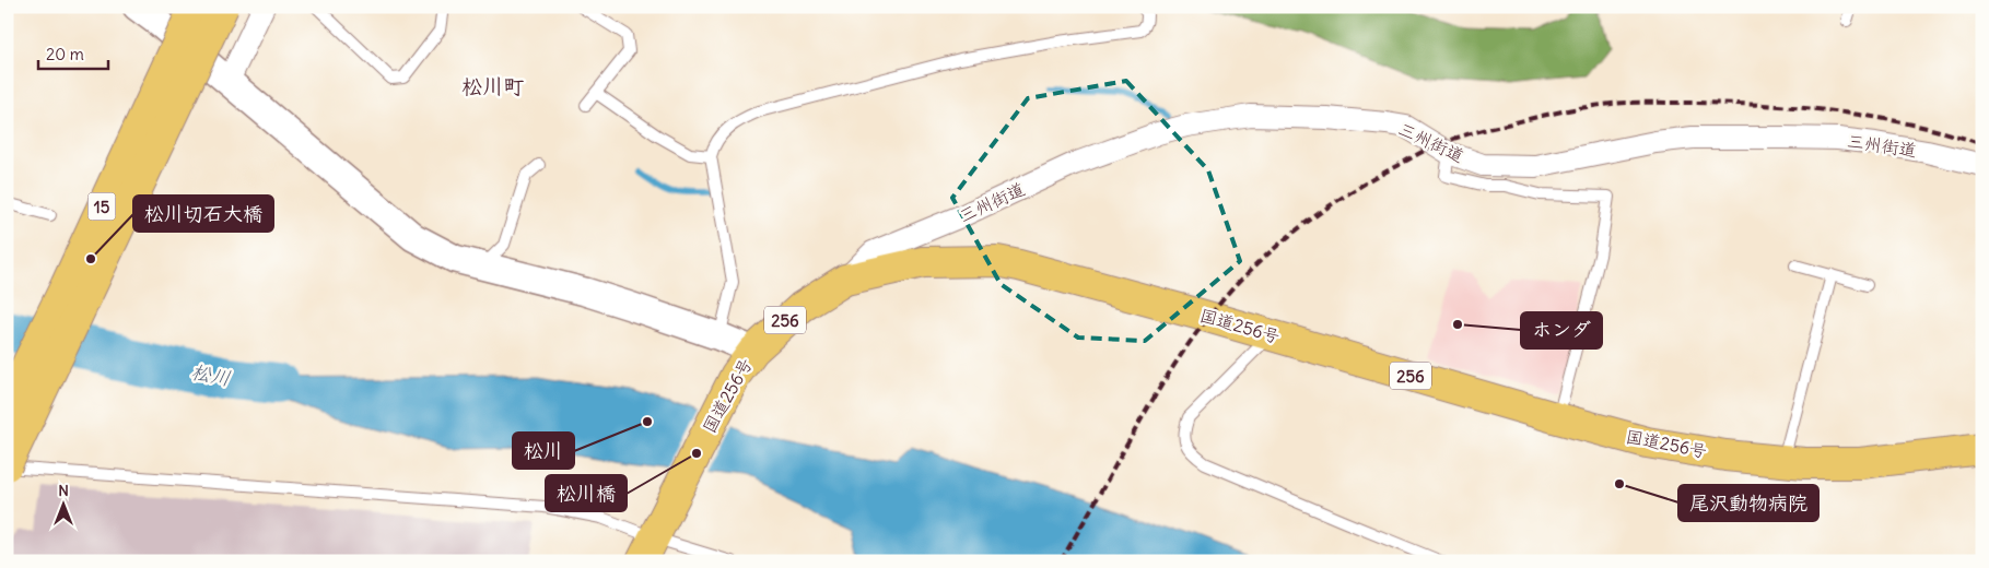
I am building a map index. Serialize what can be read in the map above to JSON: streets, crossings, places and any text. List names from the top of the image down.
{
  "streets": {
    "main road": ["15", "256", "国道256号"],
    "street": ["三州街道"]
  },
  "crossings": [
    ["三州街道", "国道256号"]
  ],
  "districts": ["松川町"],
  "water": ["松川"],
  "places": [
    "松川切石大橋",
    "ホンダ",
    "松川",
    "松川橋",
    "尾沢動物病院"
  ],
  "scale_bar": "20 m",
  "north": "top"
}
